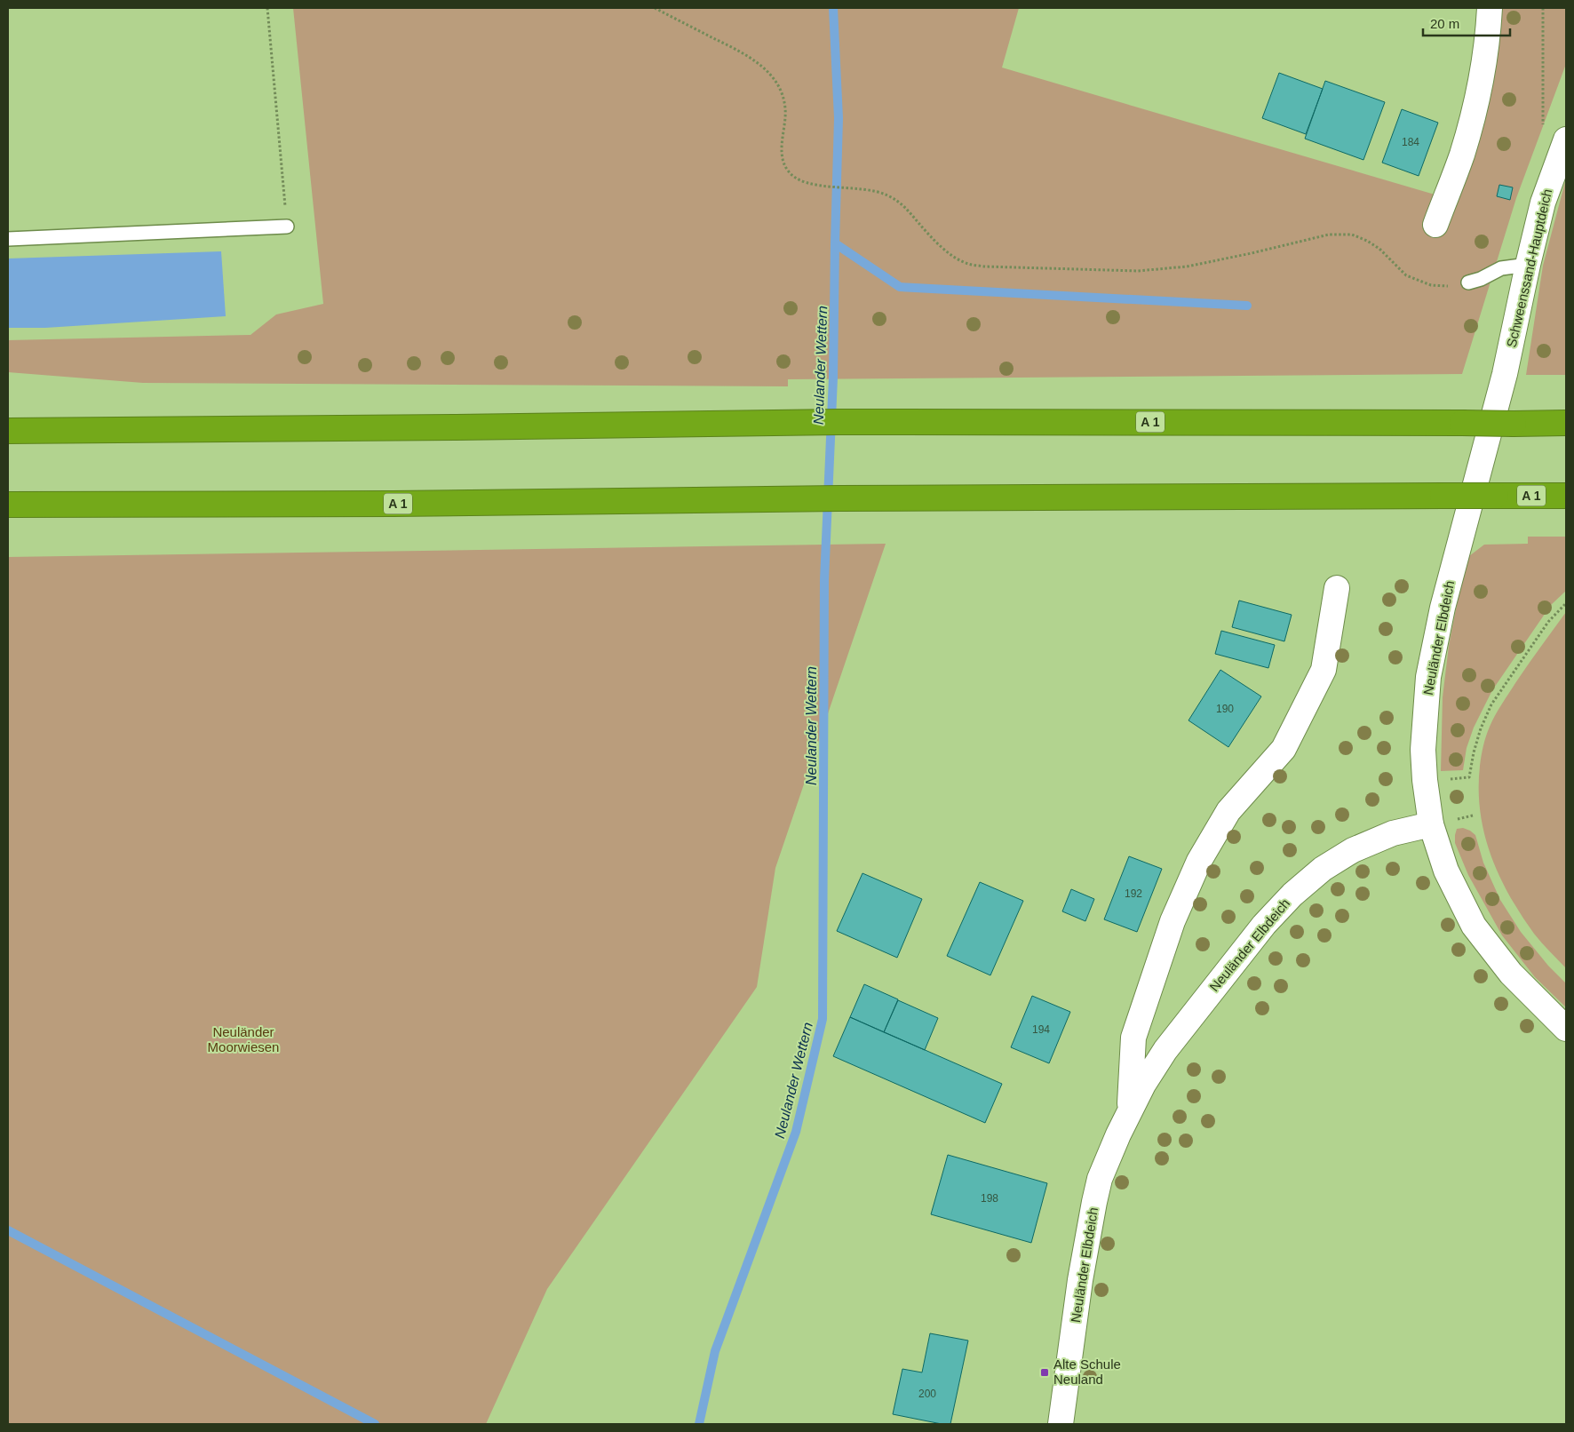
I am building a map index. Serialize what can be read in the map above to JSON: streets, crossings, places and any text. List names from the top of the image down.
{
  "streets": {
    "highway": ["A 1"],
    "street": ["Schweenssand-Hauptdeich", "Neuländer Elbdeich"]
  },
  "crossings": [
    ["Schweenssand-Hauptdeich", "Neuländer Elbdeich"]
  ],
  "water": ["Neulander Wettern"],
  "parks": ["Neuländer Moorwiesen"],
  "places": {
    "transit": ["Alte Schule Neuland"]
  },
  "house_numbers": [
    "184",
    "190",
    "192",
    "194",
    "198",
    "200"
  ],
  "scale_bar": "20 m"
}
